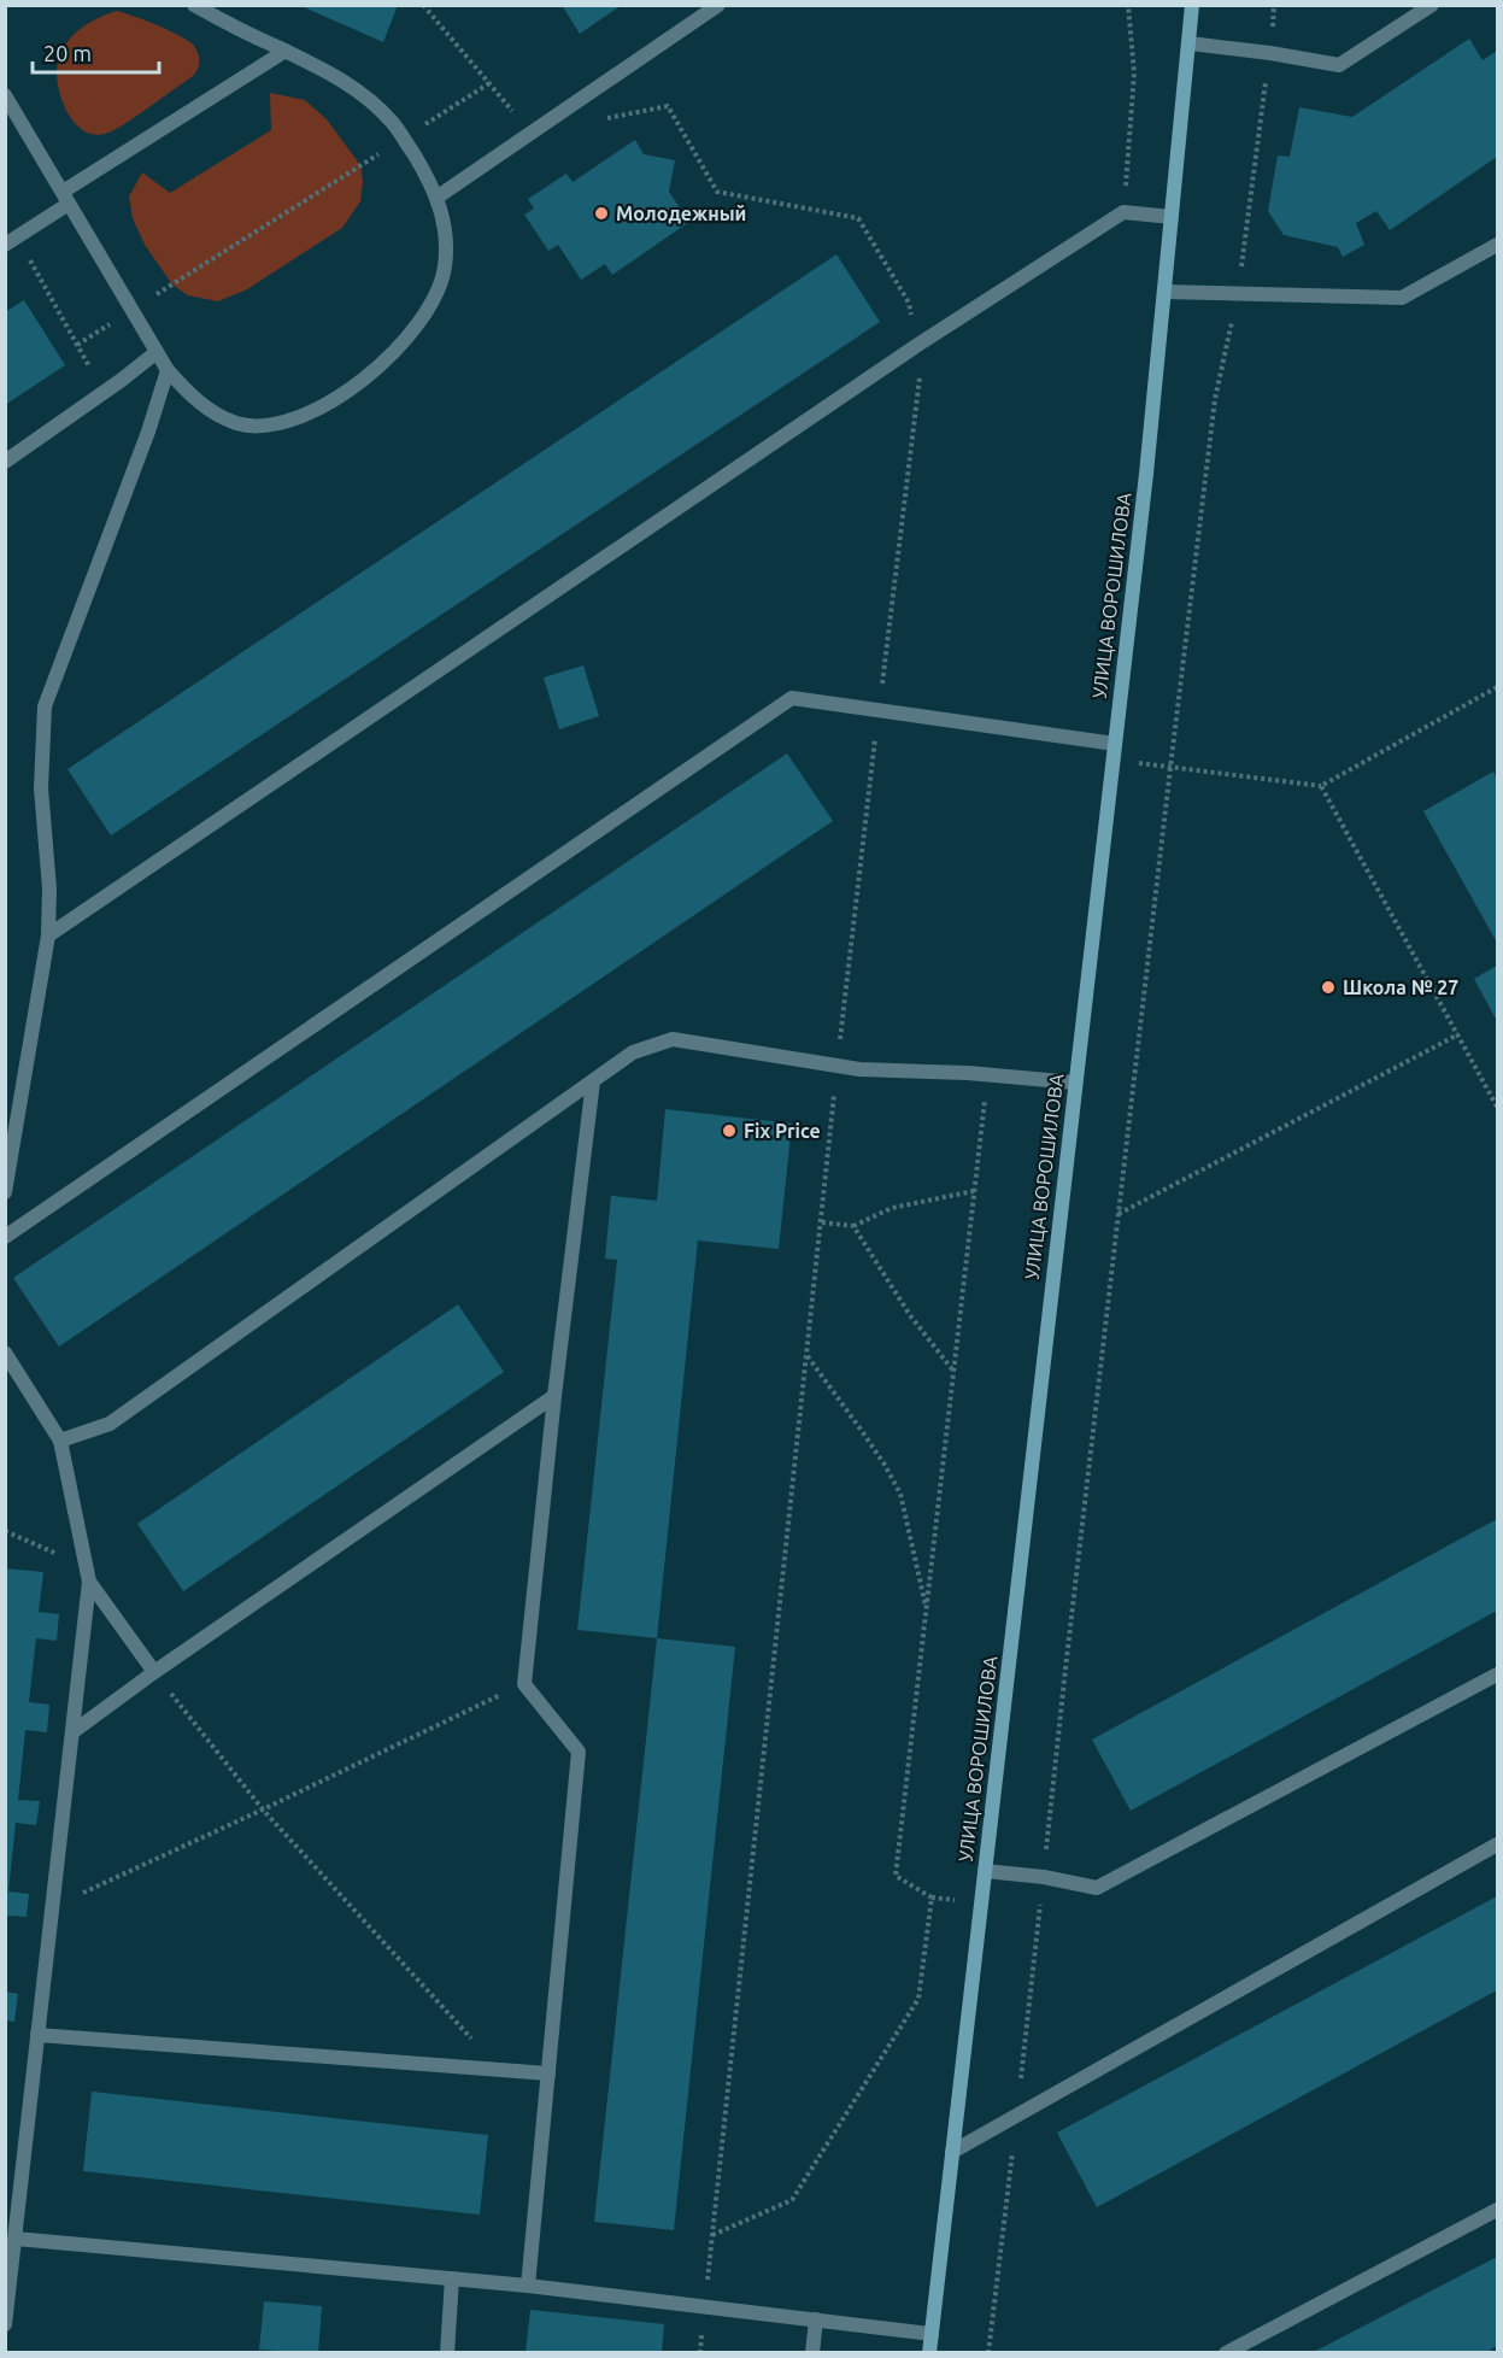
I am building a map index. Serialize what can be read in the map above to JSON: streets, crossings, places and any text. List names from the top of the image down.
{
  "streets": {
    "main road": ["УЛИЦА ВОРОШИЛОВА"]
  },
  "places": ["Молодежный", "Школа № 27", "Fix Price"],
  "scale_bar": "20 m"
}
